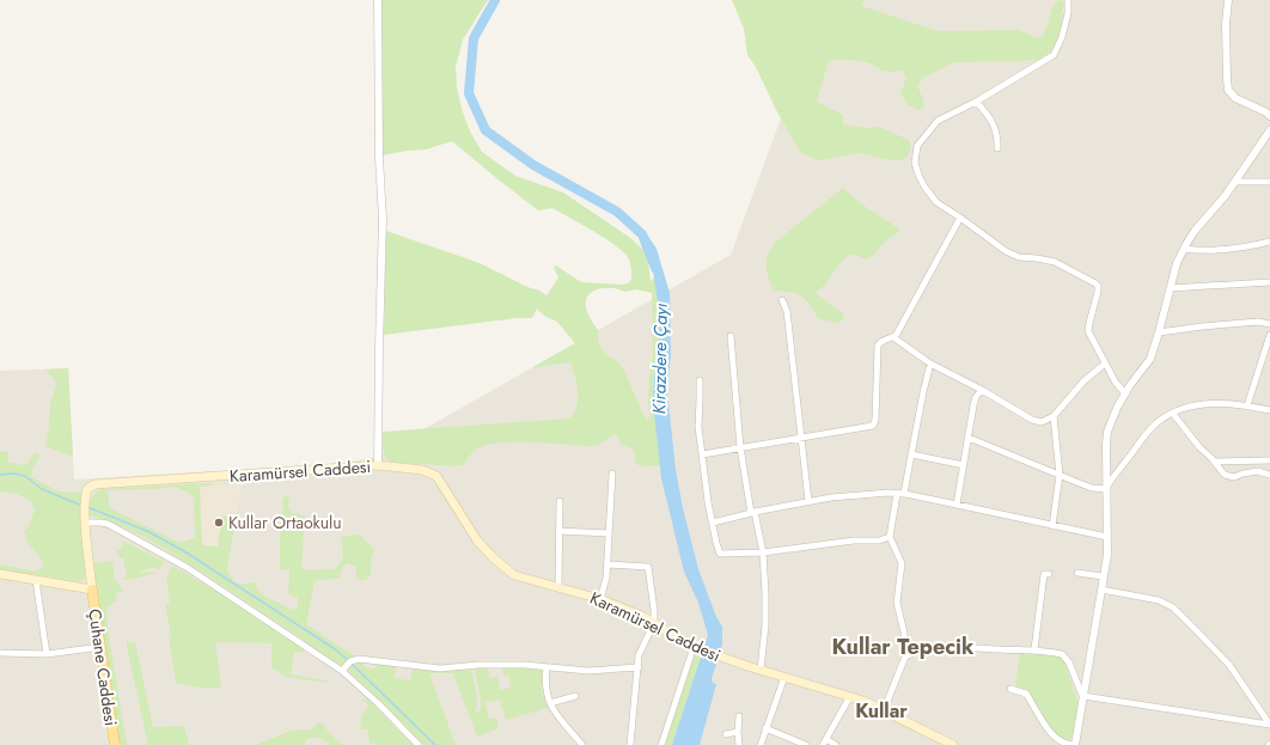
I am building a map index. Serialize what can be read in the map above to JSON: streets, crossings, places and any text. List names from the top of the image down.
{
  "streets": {
    "main road": ["Karamürsel Caddesi", "Çuhane Caddesi"]
  },
  "crossings": [
    ["Karamürsel Caddesi", "Çuhane Caddesi"]
  ],
  "districts": ["Kullar Tepecik", "Kullar"],
  "water": ["Kirazdere Çayı"],
  "places": ["Kullar Ortaokulu"]
}
